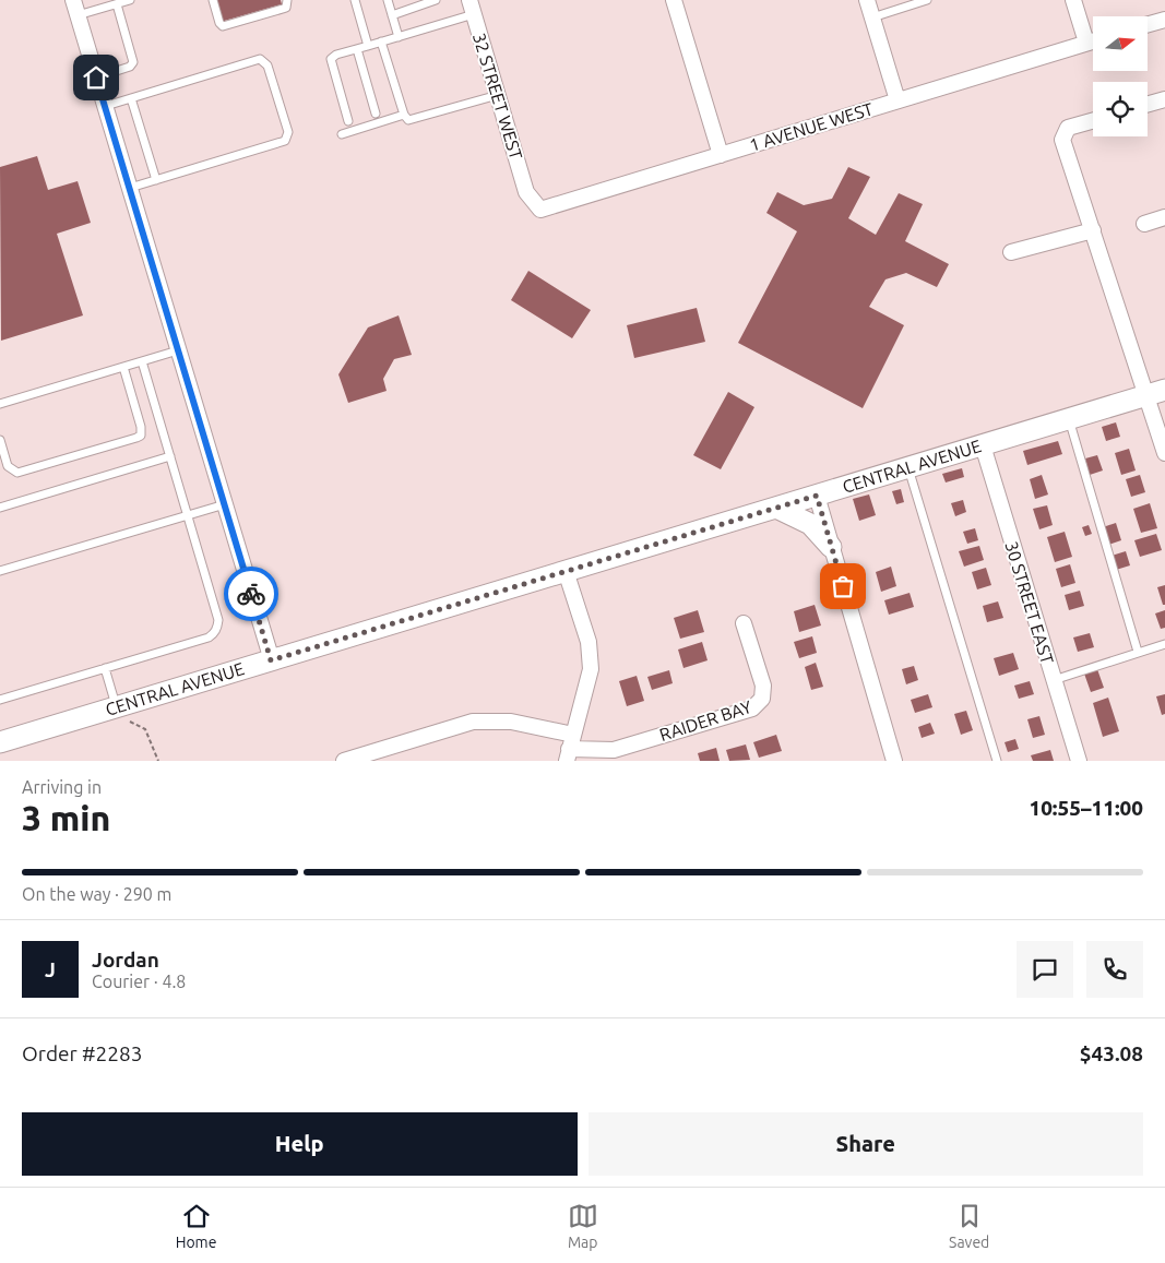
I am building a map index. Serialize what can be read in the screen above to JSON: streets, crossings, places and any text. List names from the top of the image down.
{
  "streets": {
    "street": [
      "32 STREET WEST",
      "1 AVENUE WEST",
      "CENTRAL AVENUE",
      "30 STREET EAST",
      "RAIDER BAY"
    ]
  },
  "crossings": [
    ["32 STREET WEST", "1 AVENUE WEST"],
    ["CENTRAL AVENUE", "30 STREET EAST"]
  ],
  "north": "right",
  "page": {
    "heading": ["3 min", "Arriving in", "10:55–11:00"],
    "panel": [
      "Jordan",
      "Courier · 4.8",
      "Order #2283",
      "$43.08"
    ],
    "bar": "On the way · 290 m",
    "round": "J",
    "buttons": ["Help", "Share"],
    "tabs": ["Home", "Map", "Saved"]
  }
}
